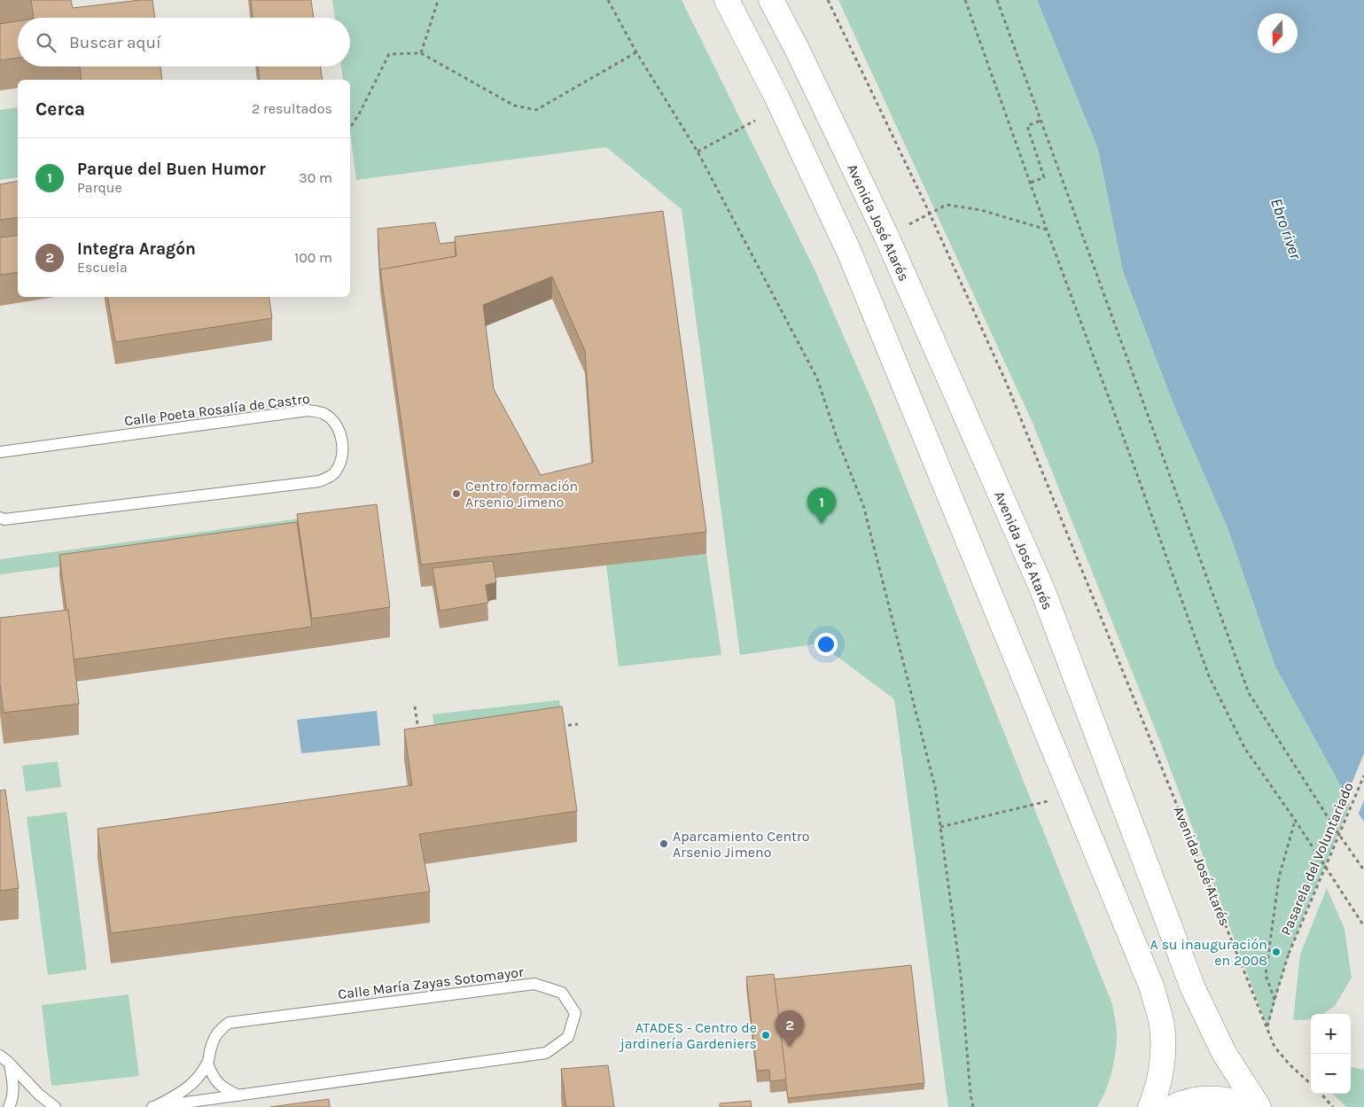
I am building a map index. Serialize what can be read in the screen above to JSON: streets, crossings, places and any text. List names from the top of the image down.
{
  "streets": {
    "main road": ["Avenida José Atarés"],
    "lane": ["Calle Poeta Rosalía de Castro", "Calle María Zayas Sotomayor"],
    "path": ["Pasarela del Voluntariado"]
  },
  "crossings": [
    ["Avenida José Atarés", "Pasarela del Voluntariado"]
  ],
  "water": ["Ebro river"],
  "places": [
    "Centro formación Arsenio Jimeno",
    "Aparcamiento Centro Arsenio Jimeno",
    "A su inauguración en 2008",
    "ATADES - Centro de jardinería Gardeniers"
  ],
  "north": "bottom",
  "page": {
    "search": "Buscar aquí",
    "heading": ["Cerca", "2 resultados"],
    "list": [
      {
        "mark": "1",
        "name": "Parque del Buen Humor",
        "note": "Parque",
        "value": "30 m"
      },
      {
        "mark": "2",
        "name": "Integra Aragón",
        "note": "Escuela",
        "value": "100 m"
      }
    ],
    "pins": ["1", "2"],
    "map_buttons": ["+", "−"]
  }
}
